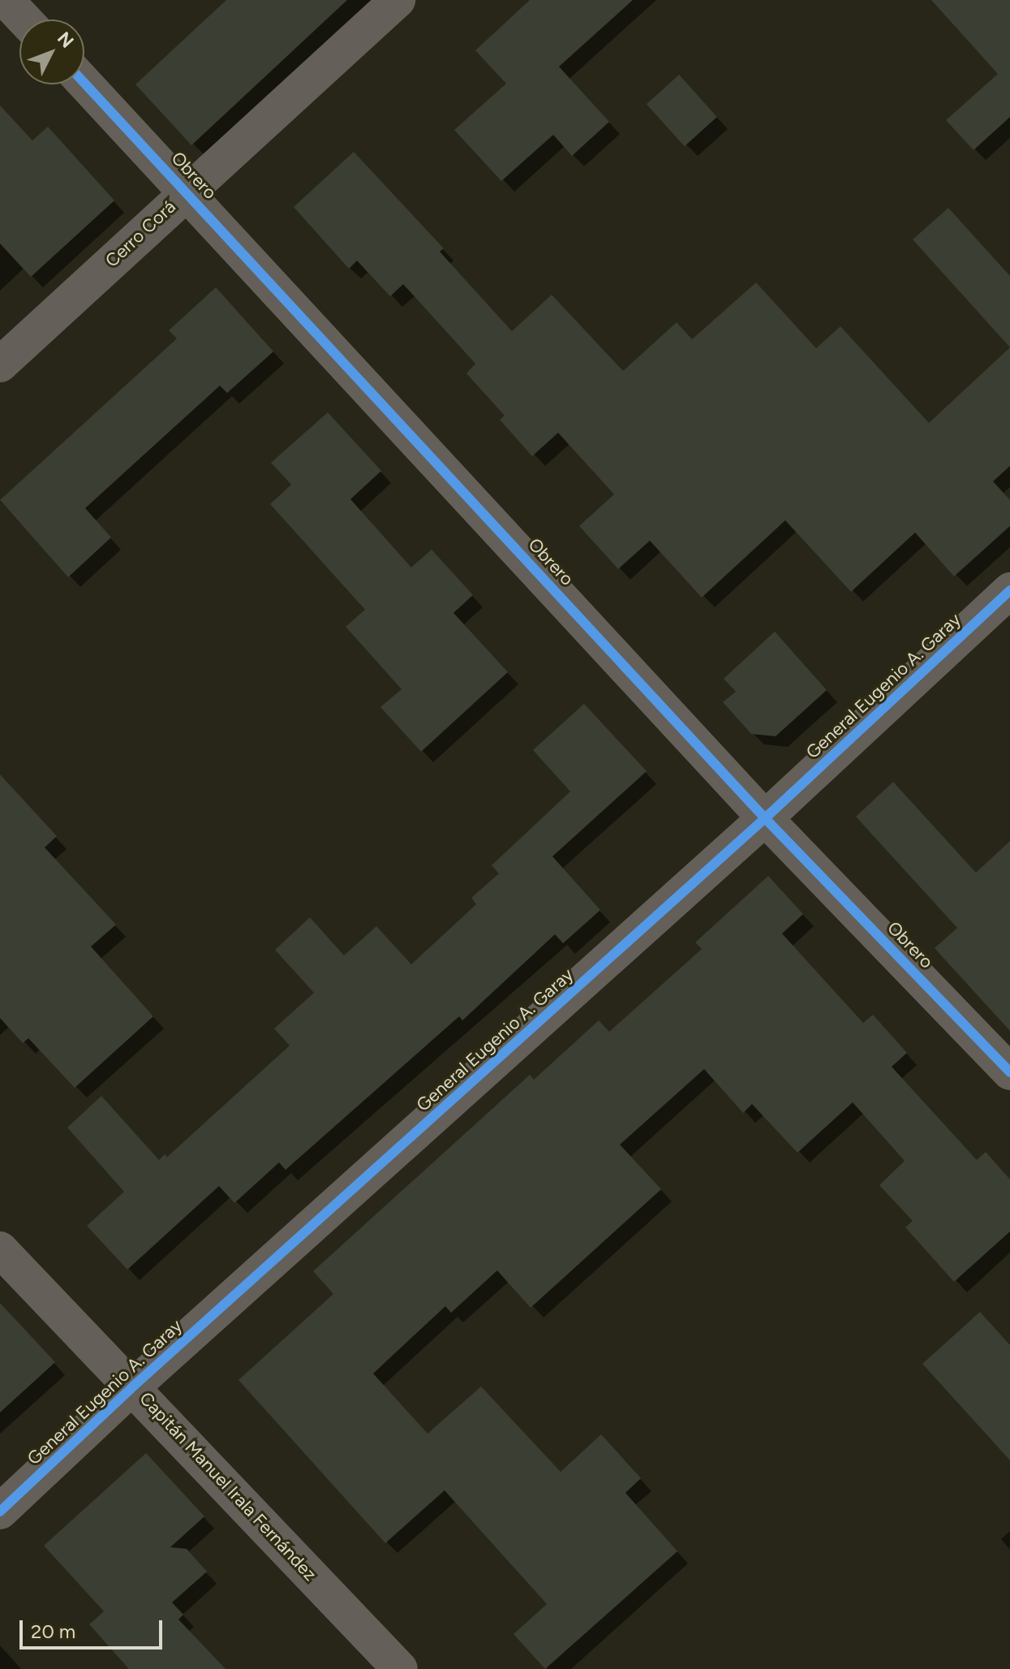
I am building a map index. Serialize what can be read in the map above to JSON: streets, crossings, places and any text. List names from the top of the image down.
{
  "streets": {
    "street": [
      "Obrero",
      "Cerro Corá",
      "General Eugenio A. Garay",
      "Capitán Manuel Irala Fernández"
    ]
  },
  "crossings": [
    ["Obrero", "Cerro Corá"],
    ["Obrero", "General Eugenio A. Garay"],
    ["General Eugenio A. Garay", "Capitán Manuel Irala Fernández"]
  ],
  "scale_bar": "20 m",
  "north": "top right"
}
